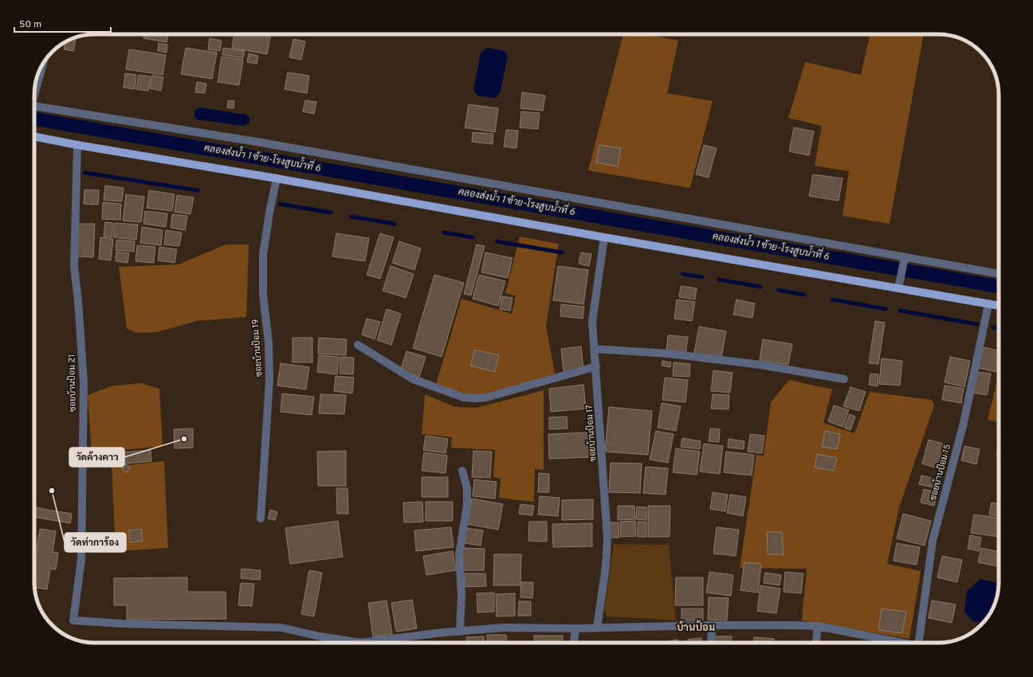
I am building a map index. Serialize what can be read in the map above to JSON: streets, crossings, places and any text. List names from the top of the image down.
{
  "streets": {
    "street": [
      "ซอยบ้านป้อม 19",
      "ซอยบ้านป้อม 21",
      "ซอยบ้านป้อม 17",
      "ซอยบ้านป้อม 15"
    ]
  },
  "districts": ["บ้านป้อม"],
  "water": ["คลองส่งน้ำ 1 ซ้าย-โรงสูบน้ำที่ 6"],
  "places": ["วัดค้างคาว", "วัดท่าการ้อง"],
  "scale_bar": "50 m"
}
